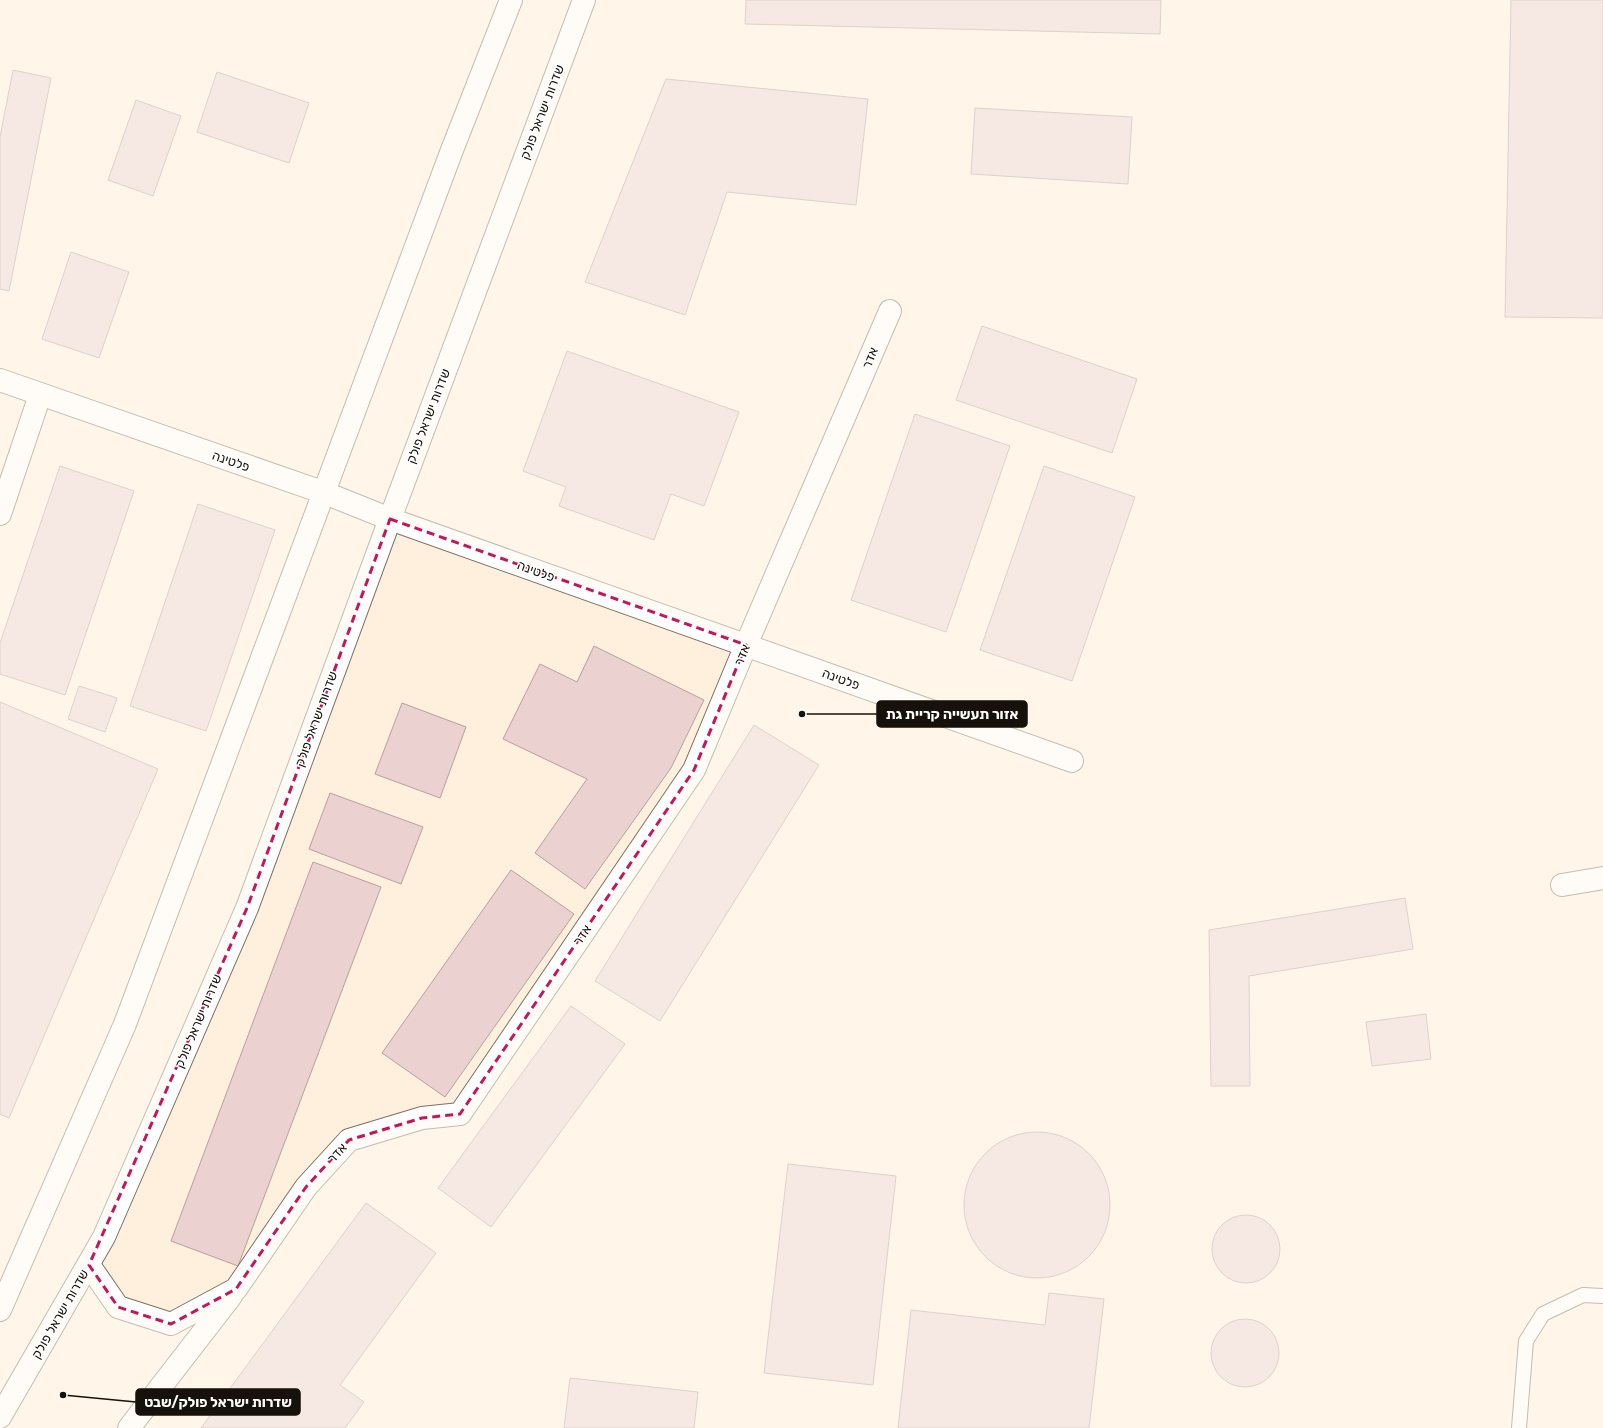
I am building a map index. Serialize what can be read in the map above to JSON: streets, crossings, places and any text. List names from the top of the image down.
{
  "streets": {
    "street": ["שדרות ישראל פולק", "אדר", "פלטינה"]
  },
  "crossings": [
    ["שדרות ישראל פולק", "אדר"],
    ["שדרות ישראל פולק", "פלטינה"],
    ["אדר", "פלטינה"]
  ],
  "places": ["אזור תעשייה קריית גת", "שדרות ישראל פולק/שבט"]
}
